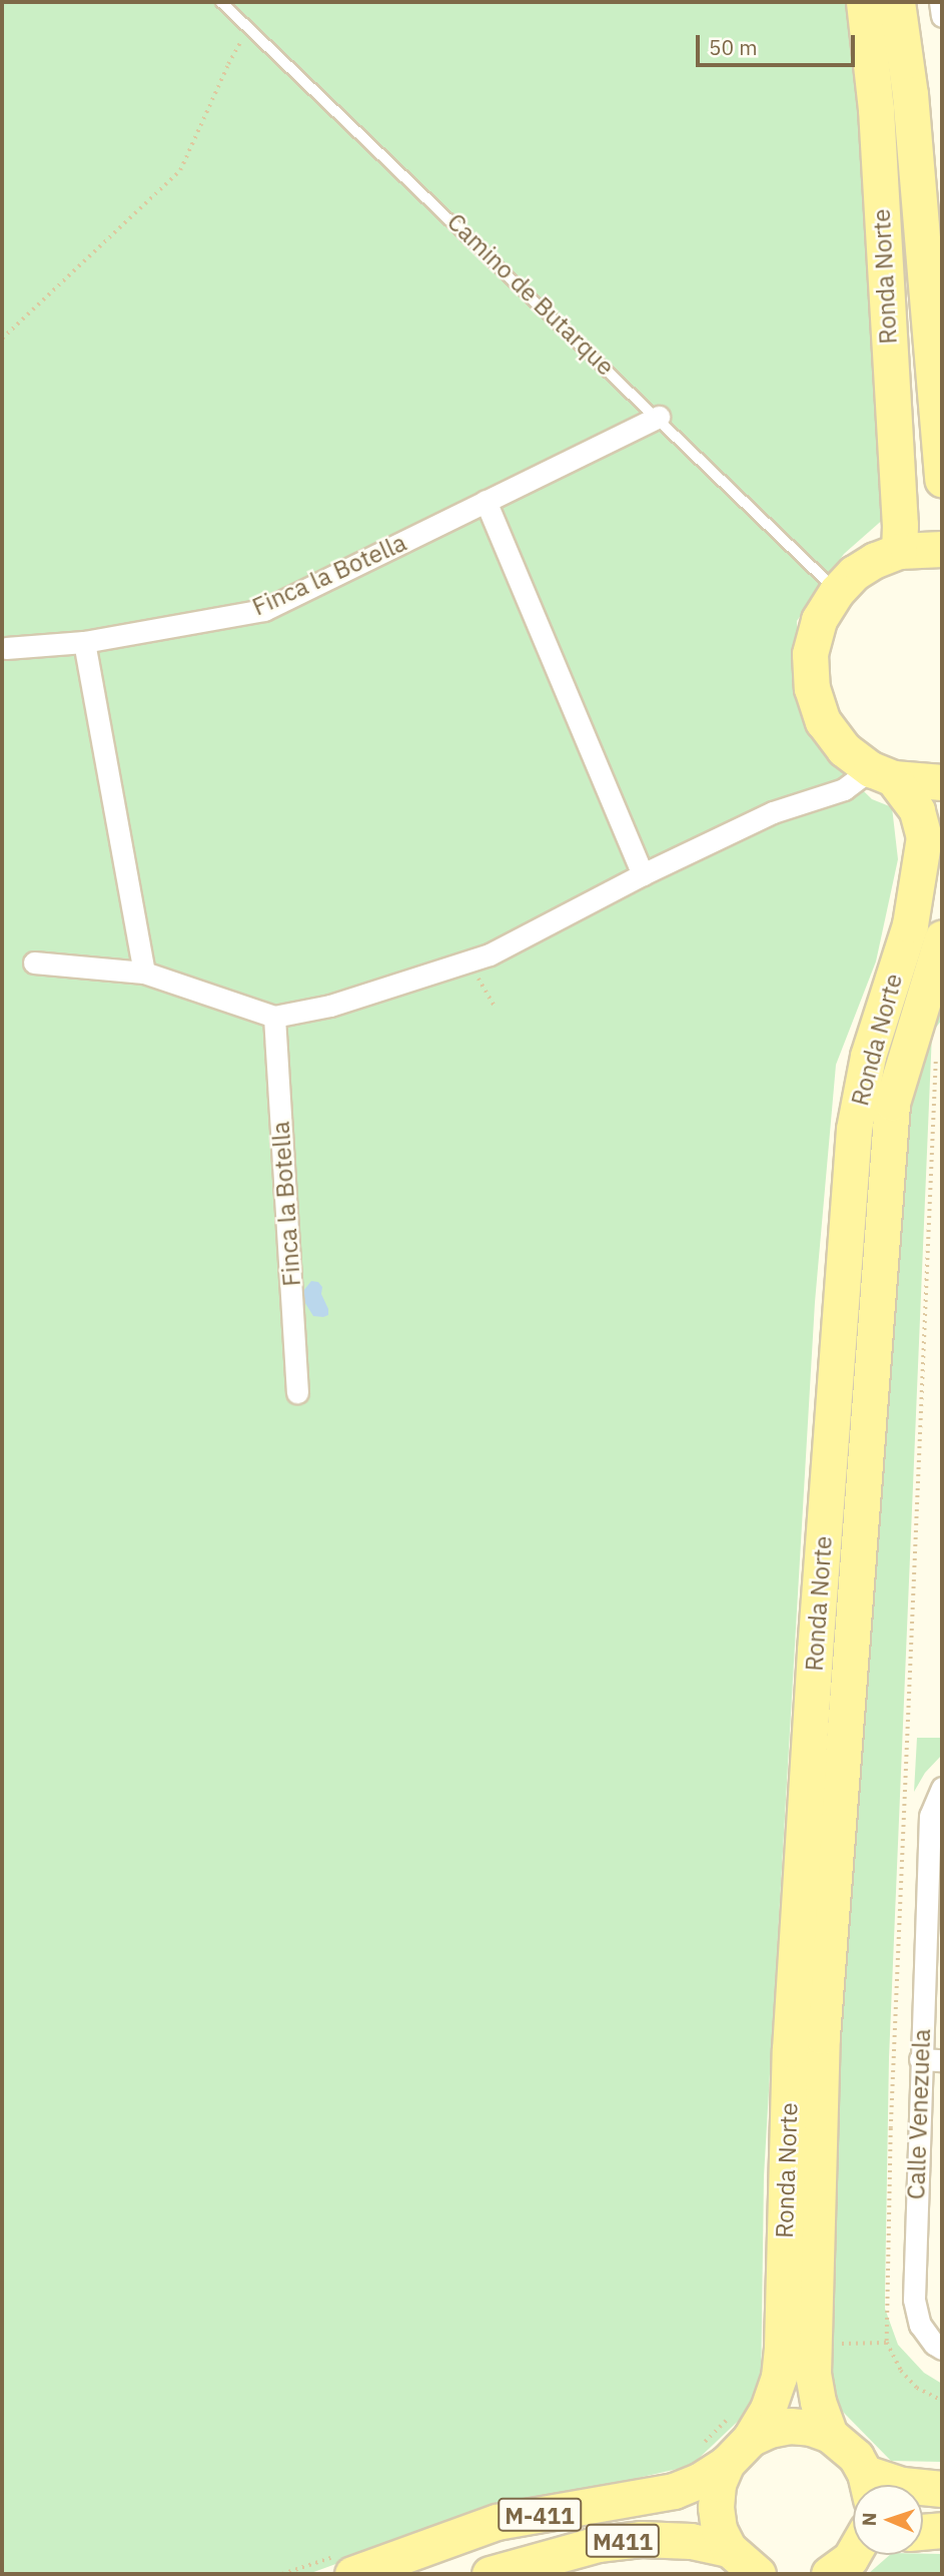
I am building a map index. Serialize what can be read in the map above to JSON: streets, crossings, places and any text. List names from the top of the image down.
{
  "streets": {
    "main road": ["Ronda Norte", "M-411", "M411"],
    "street": ["Finca la Botella", "Calle Venezuela"],
    "lane": ["Camino de Butarque"]
  },
  "crossings": [
    ["Ronda Norte", "Camino de Butarque"],
    ["Ronda Norte", "M-411"],
    ["Camino de Butarque", "Finca la Botella"]
  ],
  "scale_bar": "50 m",
  "north": "left"
}
